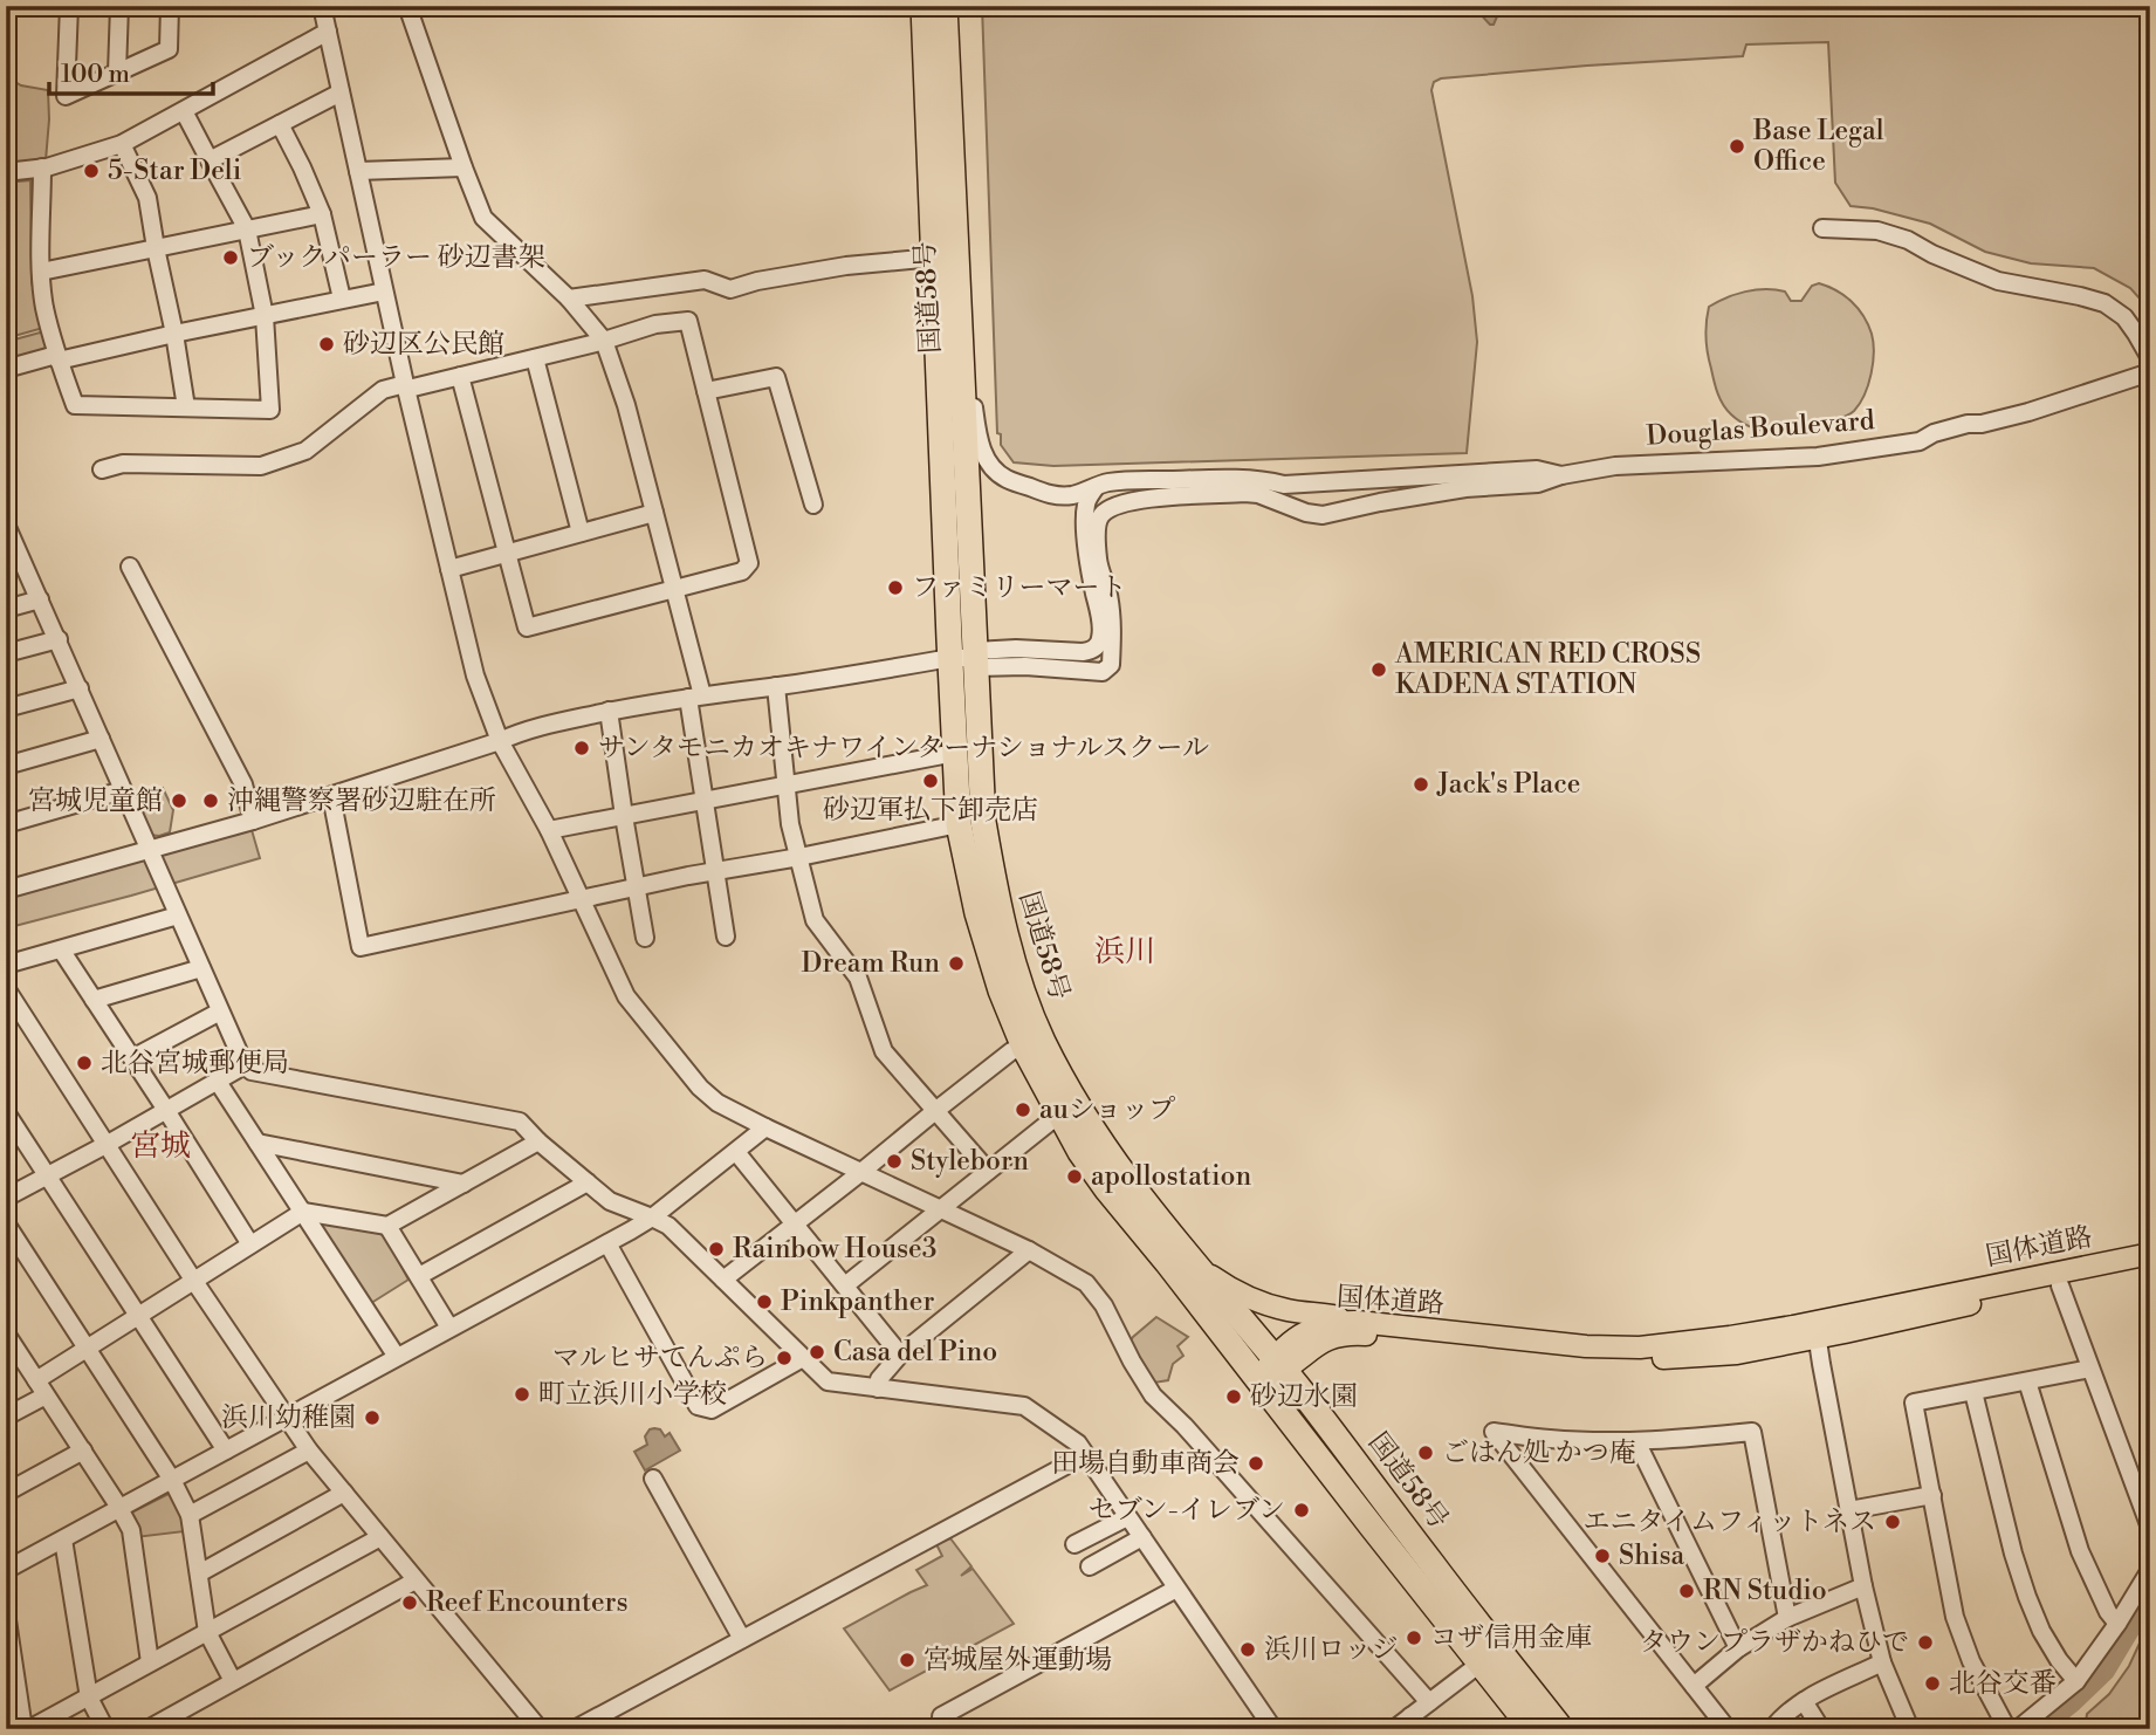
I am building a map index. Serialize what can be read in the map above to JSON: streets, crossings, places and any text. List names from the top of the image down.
{
  "streets": {
    "highway": ["国道58号"],
    "main road": ["国体道路"],
    "street": ["Douglas Boulevard"]
  },
  "crossings": [
    ["国道58号", "国体道路"]
  ],
  "districts": ["浜川", "宮城"],
  "places": [
    "Base Legal Office",
    "5-Star Deli",
    "ブックパーラー 砂辺書架",
    "砂辺区公民館",
    "ファミリーマート",
    "AMERICAN RED CROSS KADENA STATION",
    "サンタモニカオキナワインターナショナルスクール",
    "砂辺軍払下卸売店",
    "Jack's Place",
    "宮城児童館",
    "沖縄警察署砂辺駐在所",
    "Dream Run",
    "北谷宮城郵便局",
    "auショップ",
    "Styleborn",
    "apollostation",
    "Rainbow House3",
    "Pinkpanther",
    "Casa del Pino",
    "マルヒサてんぷら",
    "町立浜川小学校",
    "砂辺水園",
    "浜川幼稚園",
    "ごはん処 かつ庵",
    "田場自動車商会",
    "セブン-イレブン",
    "エニタイムフィットネス",
    "Shisa",
    "RN Studio",
    "Reef Encounters",
    "コザ信用金庫",
    "タウンプラザかねひで",
    "浜川ロッジ",
    "宮城屋外運動場",
    "北谷交番"
  ],
  "scale_bar": "100 m"
}
